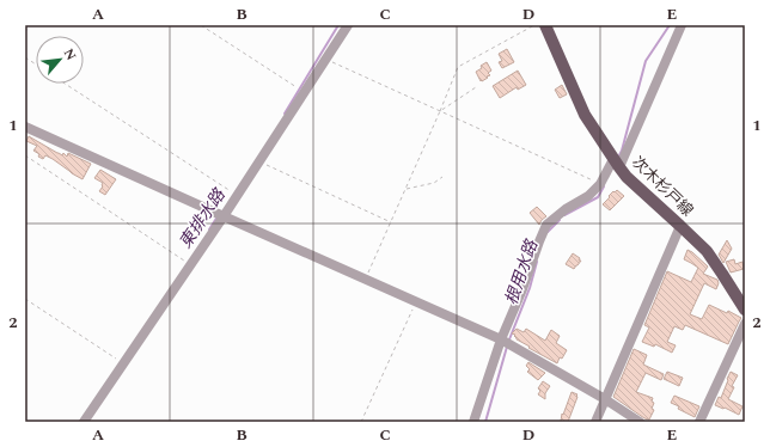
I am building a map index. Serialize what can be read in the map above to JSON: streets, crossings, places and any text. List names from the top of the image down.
{
  "streets": {
    "main road": ["次木杉戸線"]
  },
  "water": ["東排水路", "根用水路"],
  "north": "top right",
  "grid": {
    "columns": [
      "A",
      "B",
      "C",
      "D",
      "E"
    ],
    "rows": ["1", "2"]
  }
}
